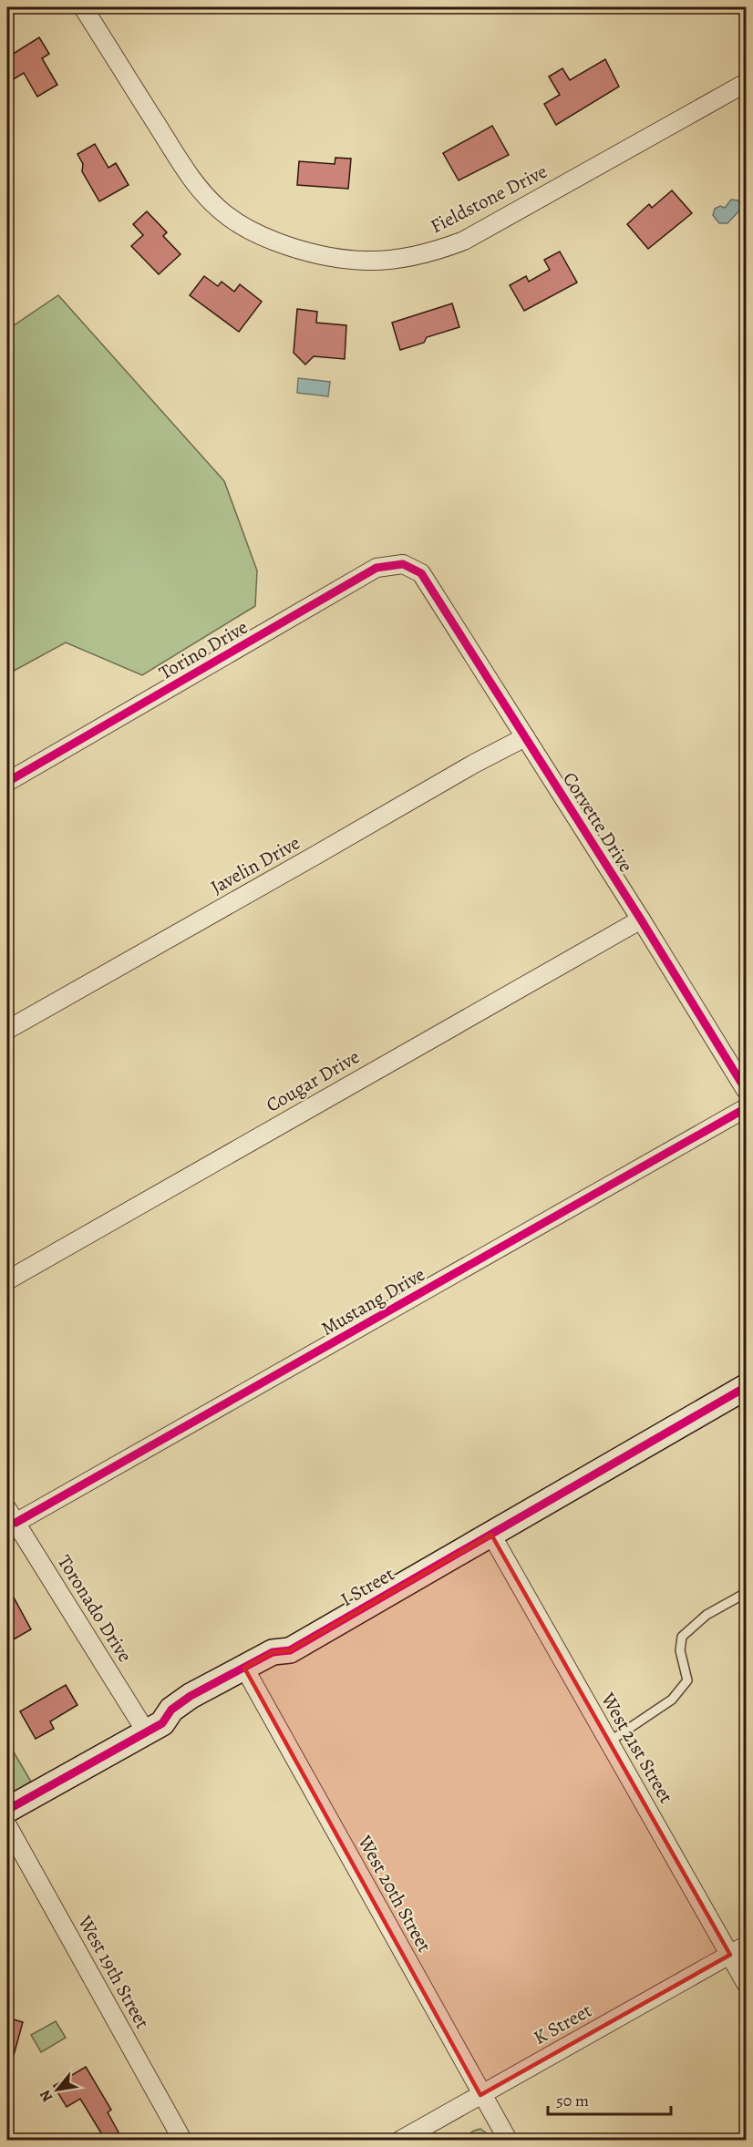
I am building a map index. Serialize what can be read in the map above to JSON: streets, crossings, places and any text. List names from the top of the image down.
{
  "streets": {
    "street": [
      "Fieldstone Drive",
      "Torino Drive",
      "Corvette Drive",
      "Javelin Drive",
      "Cougar Drive",
      "Mustang Drive",
      "I Street",
      "Toronado Drive",
      "West 21st Street",
      "West 20th Street",
      "West 19th Street",
      "K Street"
    ]
  },
  "crossings": [
    ["Torino Drive", "Corvette Drive"],
    ["Corvette Drive", "Javelin Drive"],
    ["Corvette Drive", "Cougar Drive"],
    ["Mustang Drive", "Toronado Drive"],
    ["I Street", "Toronado Drive"],
    ["I Street", "West 21st Street"],
    ["I Street", "West 20th Street"],
    ["West 21st Street", "K Street"],
    ["West 20th Street", "K Street"]
  ],
  "scale_bar": "50 m",
  "north": "bottom left"
}
